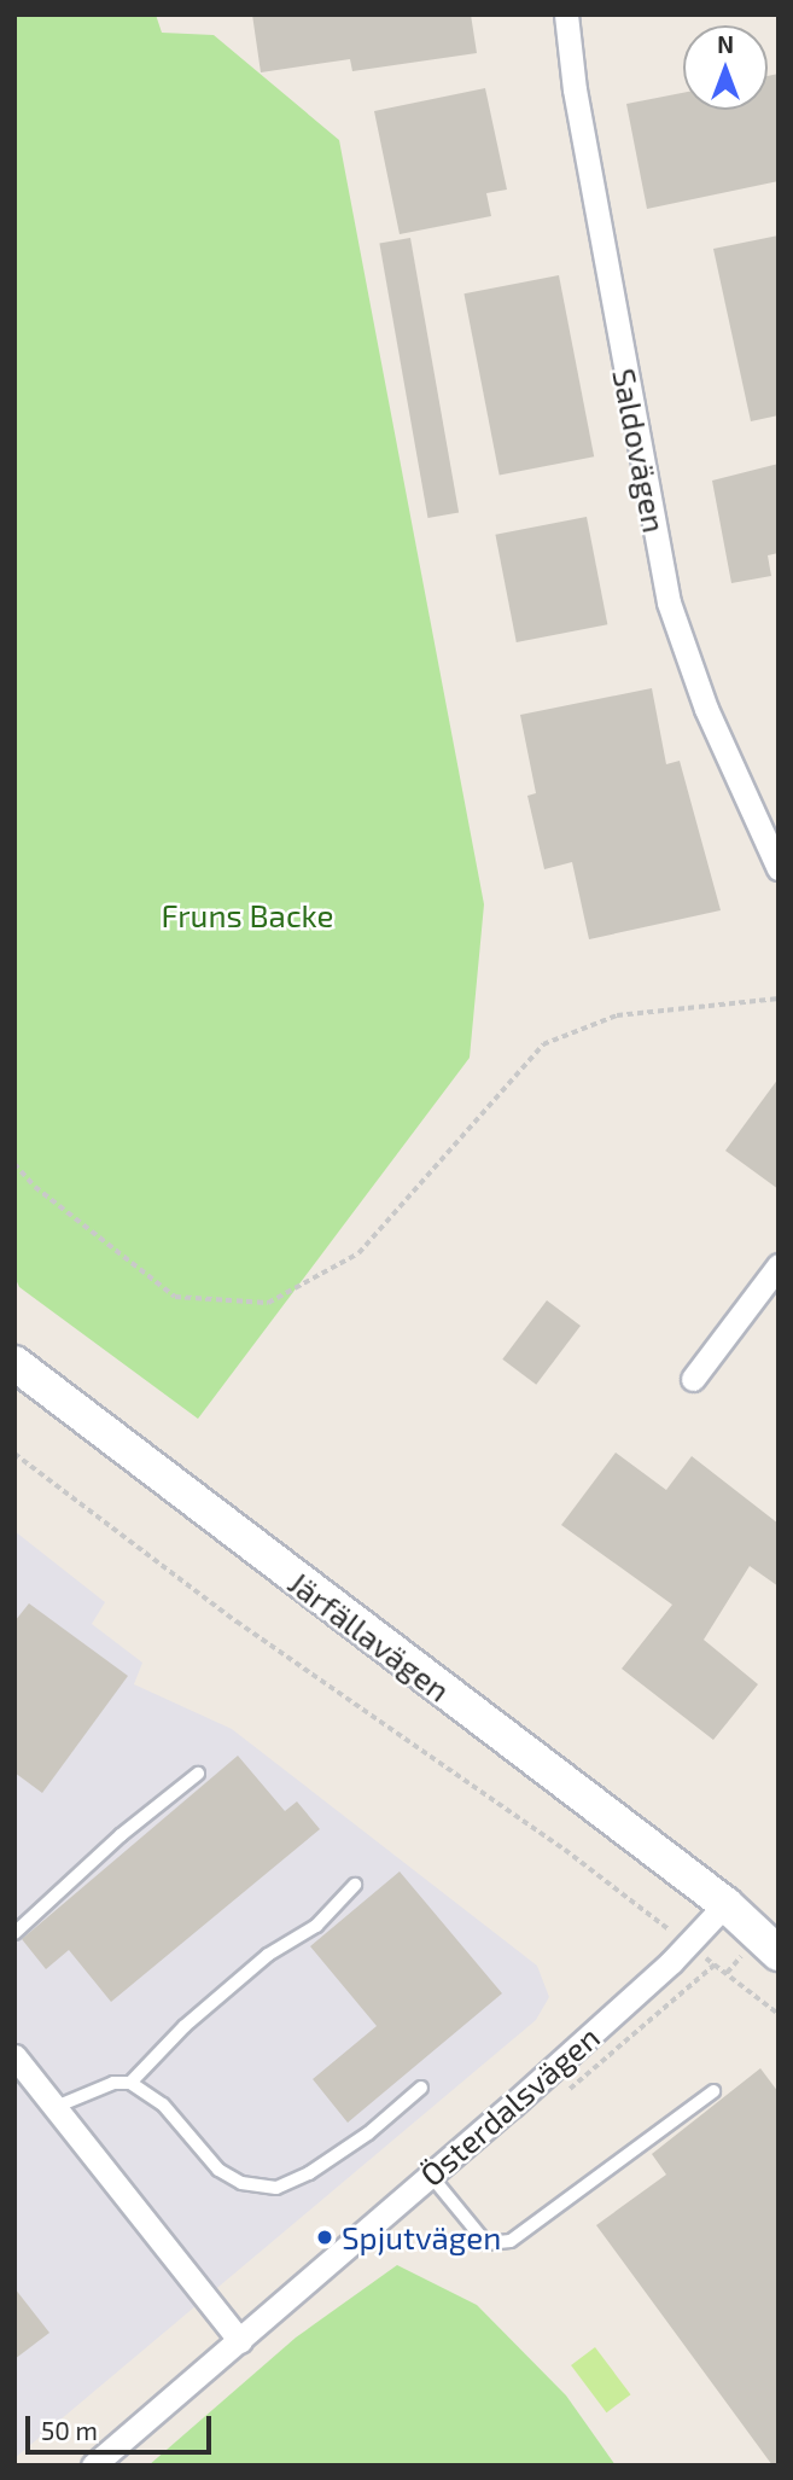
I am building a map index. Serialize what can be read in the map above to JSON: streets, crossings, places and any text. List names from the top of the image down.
{
  "streets": {
    "street": ["Saldovägen", "Järfällavägen", "Österdalsvägen"]
  },
  "crossings": [
    ["Järfällavägen", "Österdalsvägen"]
  ],
  "parks": ["Fruns Backe"],
  "places": ["Spjutvägen"],
  "scale_bar": "50 m",
  "north": "top"
}
